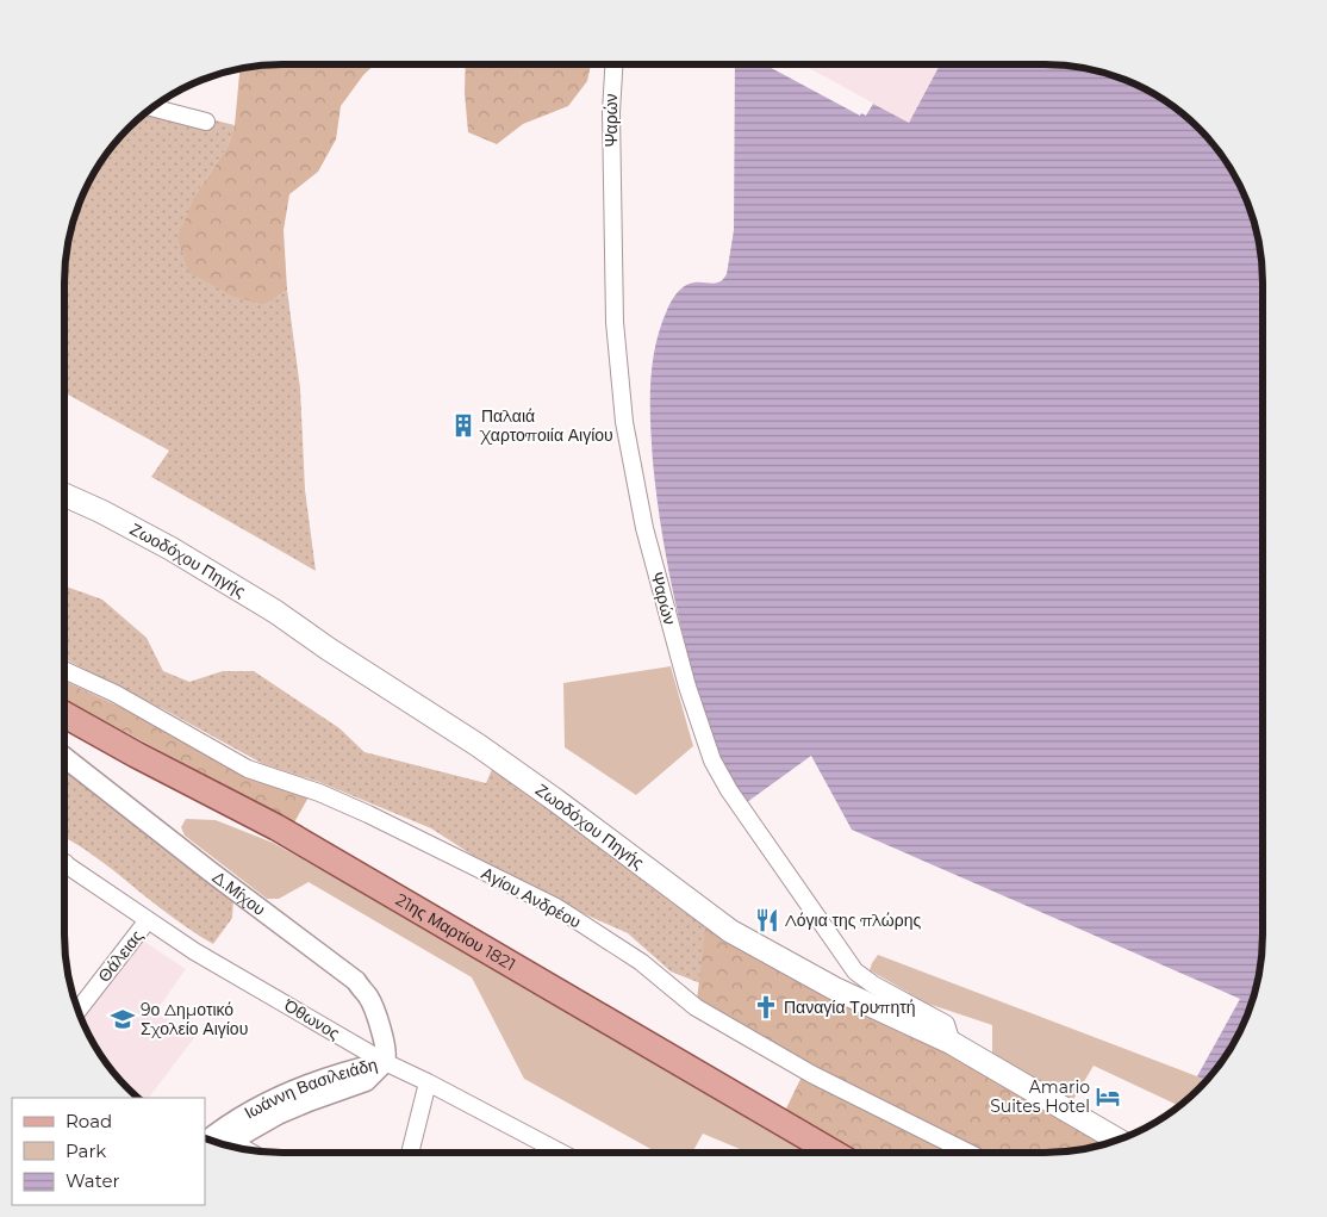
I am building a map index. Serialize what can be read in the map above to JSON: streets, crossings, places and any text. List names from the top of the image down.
{
  "streets": {
    "main road": ["Ζωοδόχου Πηγής", "21ης Μαρτίου 1821"],
    "street": [
      "Ψαρών",
      "Δ.Μίχου",
      "Αγίου Ανδρέου",
      "Θάλειας",
      "Όθωνος",
      "Ιωάννη Βασιλειάδη"
    ]
  },
  "crossings": [
    ["Ψαρών", "Ζωοδόχου Πηγής"],
    ["Δ.Μίχου", "Όθωνος"],
    ["Δ.Μίχου", "Ιωάννη Βασιλειάδη"],
    ["Θάλειας", "Όθωνος"],
    ["Όθωνος", "Ιωάννη Βασιλειάδη"]
  ],
  "places": {
    "building": ["Παλαιά Χαρτοποιία Αιγίου"],
    "restaurant": ["Λόγια της πλώρης"],
    "church": ["Παναγία Τρυπητή"],
    "school or university": ["9ο Δημοτικό Σχολείο Αιγίου"],
    "hotel": ["Amario Suites Hotel"]
  },
  "legend": ["Road", "Park", "Water"]
}
